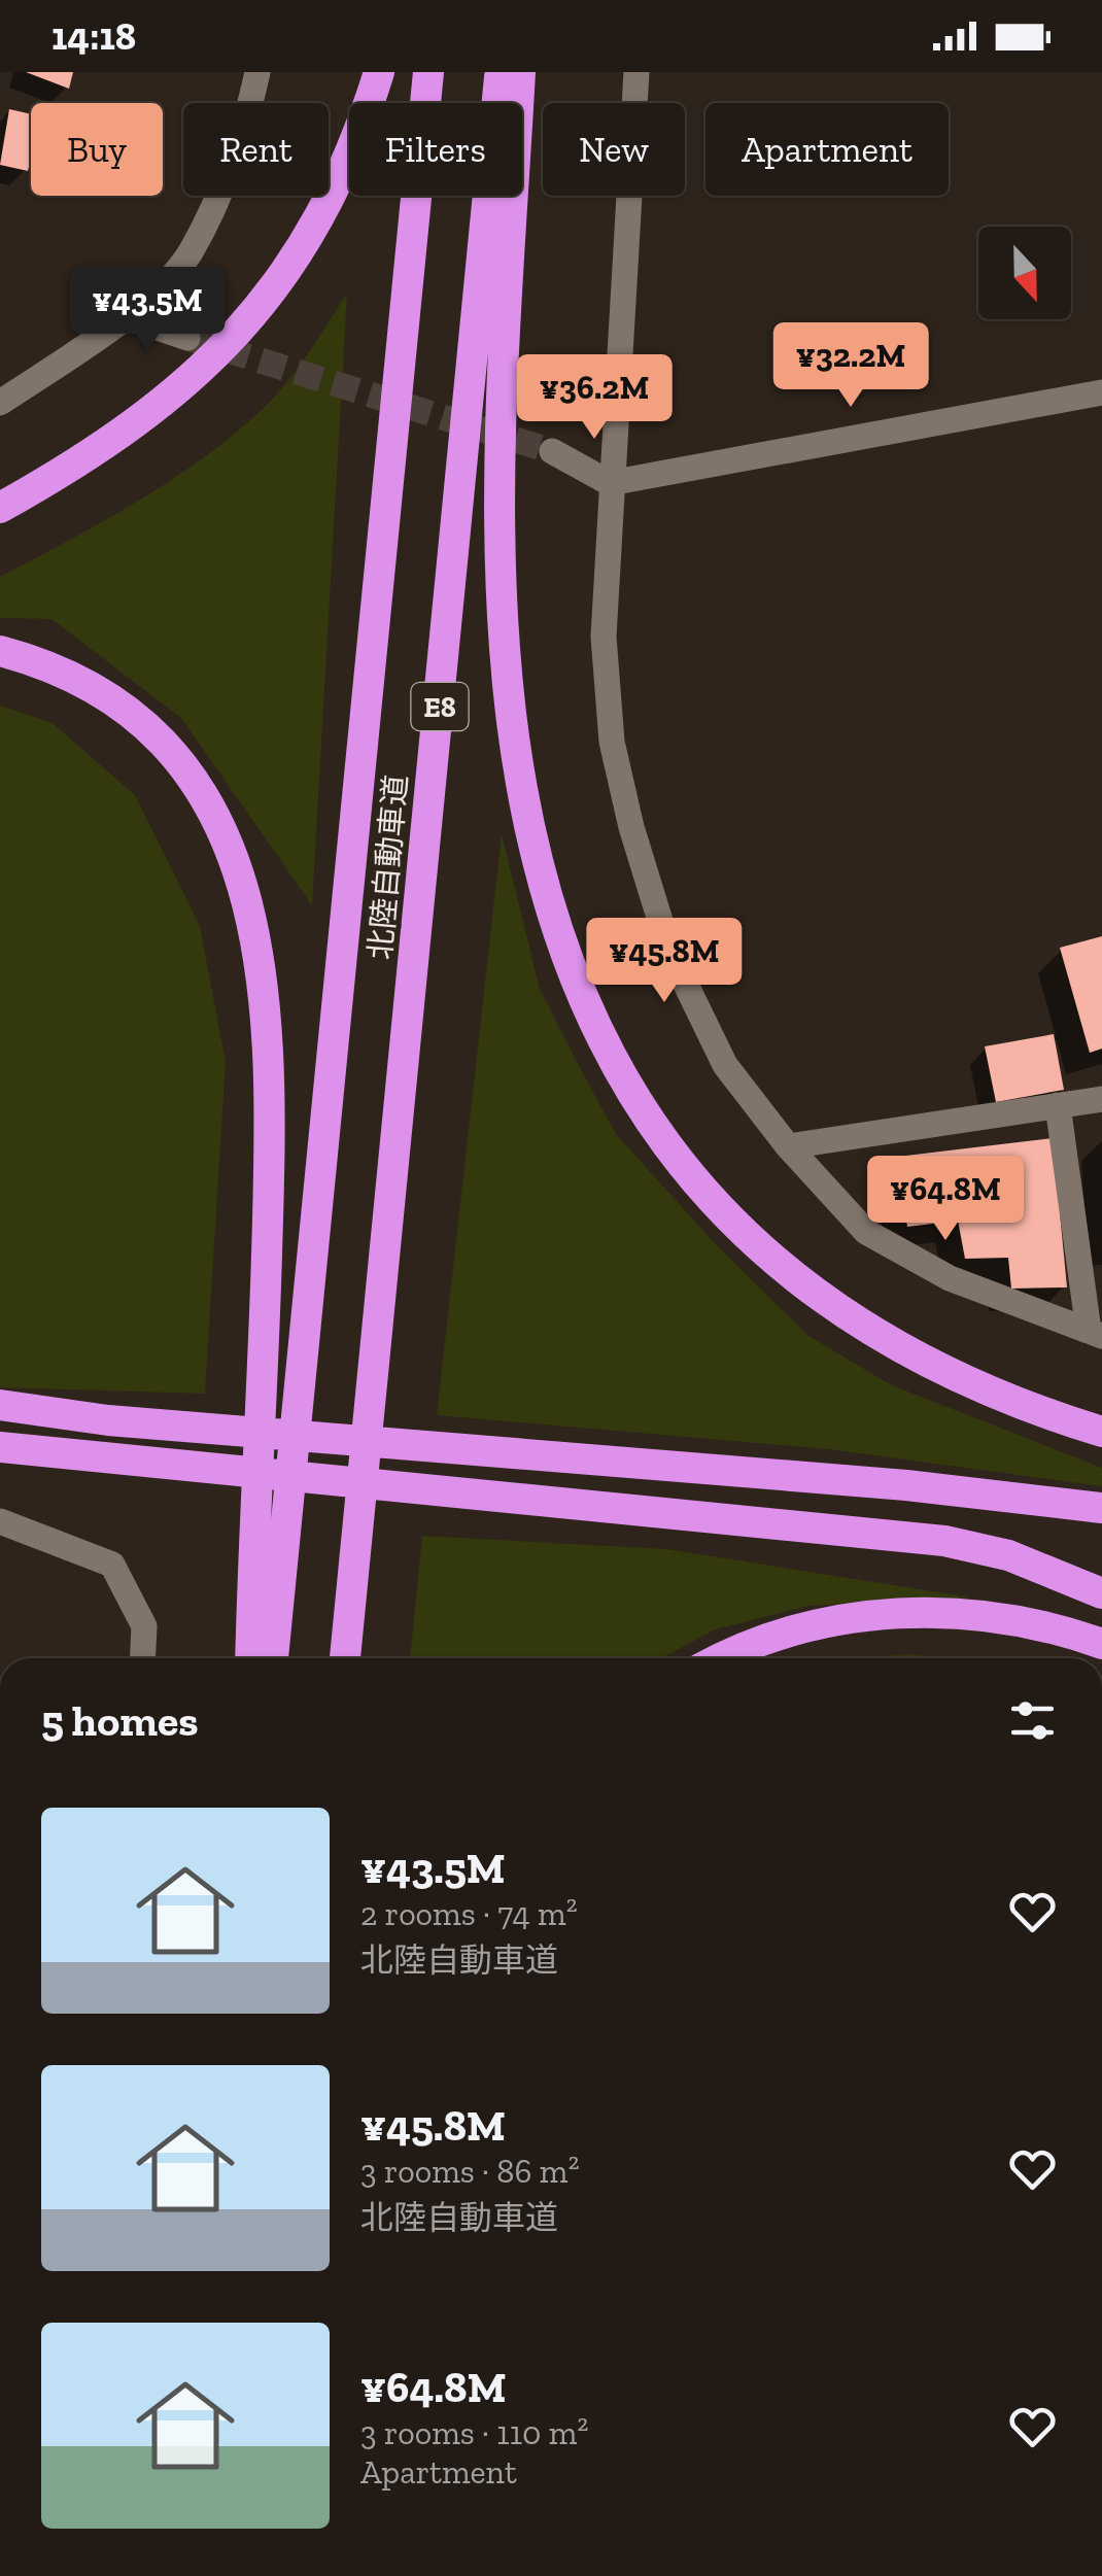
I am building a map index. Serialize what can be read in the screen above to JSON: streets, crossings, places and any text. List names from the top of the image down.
{
  "streets": {
    "highway": ["E8", "北陸自動車道"]
  },
  "north": "bottom",
  "page": {
    "status": "14:18",
    "chip": [
      "Buy",
      "Rent",
      "Filters",
      "New",
      "Apartment"
    ],
    "price": [
      "¥43.5M",
      "¥32.2M",
      "¥36.2M",
      "¥45.8M",
      "¥64.8M"
    ],
    "heading": "5 homes",
    "list": [
      {
        "name": "¥43.5M",
        "note": "2 rooms · 74 m² · 北陸自動車道"
      },
      {
        "name": "¥45.8M",
        "note": "3 rooms · 86 m² · 北陸自動車道"
      },
      {
        "name": "¥64.8M",
        "note": "3 rooms · 110 m² · Apartment"
      }
    ]
  }
}
